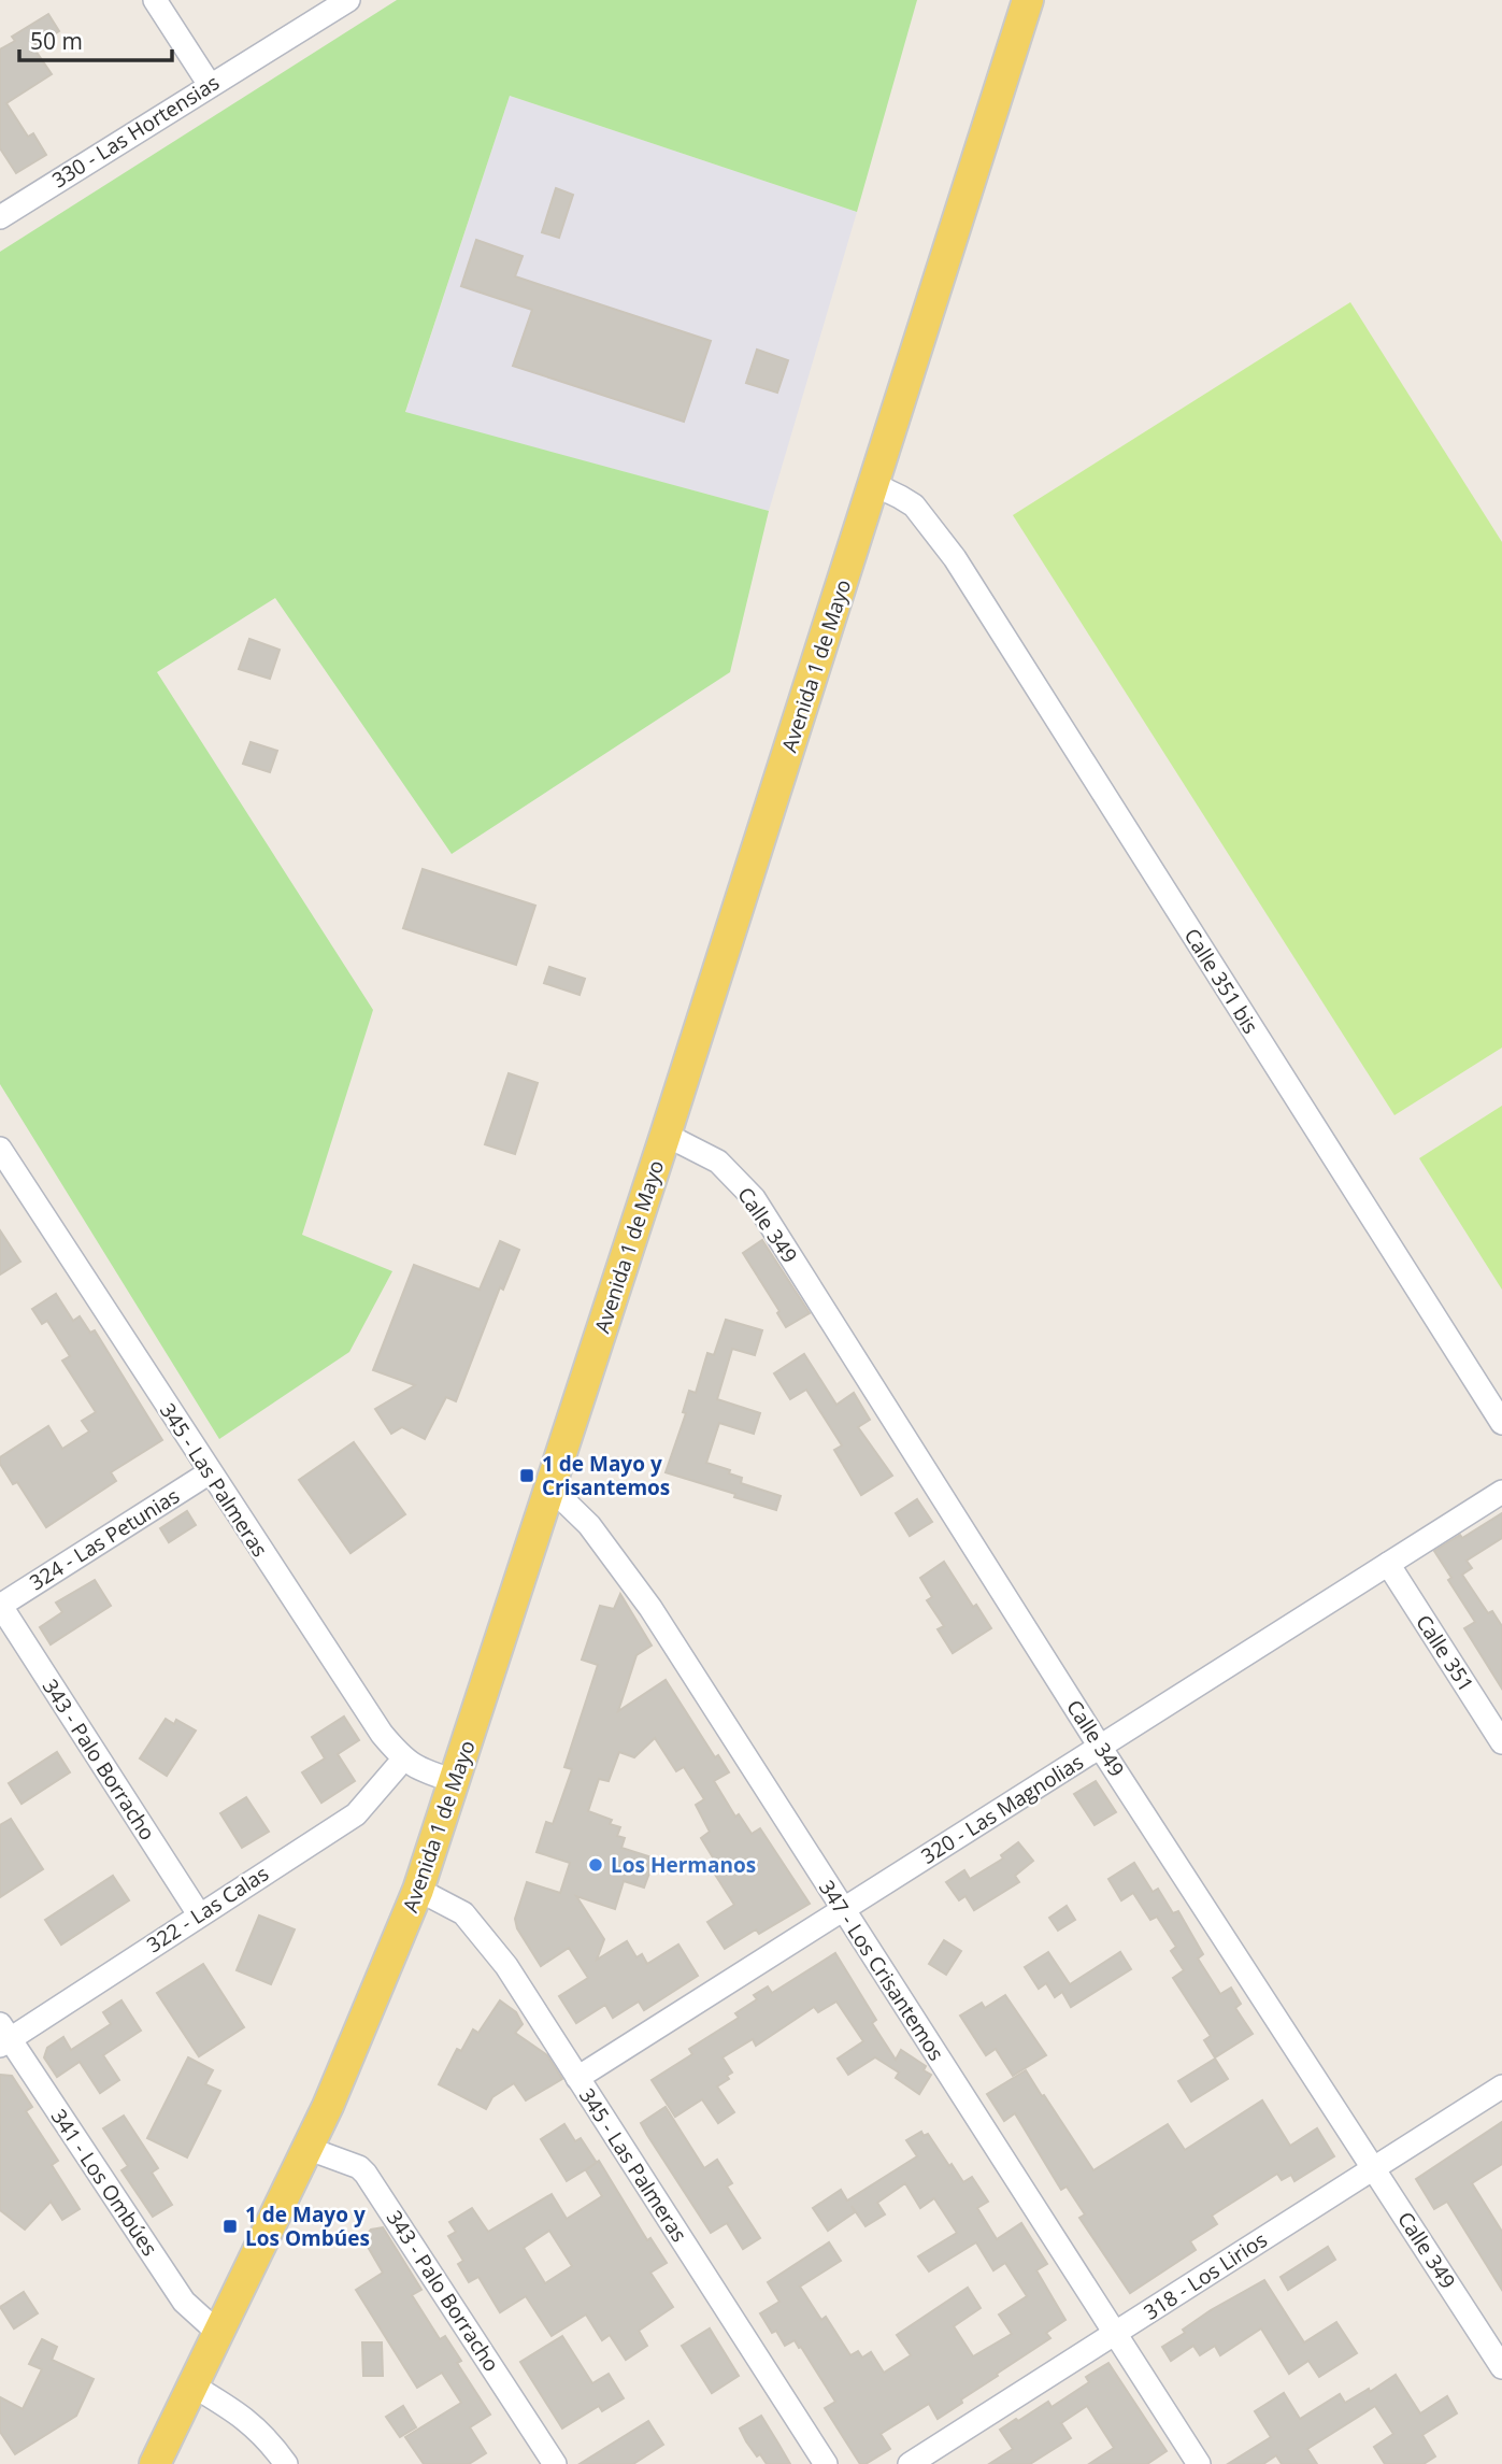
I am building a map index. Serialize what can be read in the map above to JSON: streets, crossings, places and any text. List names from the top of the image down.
{
  "streets": {
    "main road": ["Avenida 1 de Mayo"],
    "street": [
      "330 - Las Hortensias",
      "Calle 351 bis",
      "Calle 349",
      "345 - Las Palmeras",
      "324 - Las Petunias",
      "Calle 351",
      "343 - Palo Borracho",
      "320 - Las Magnolias",
      "322 - Las Calas",
      "347 - Los Crisantemos",
      "341 - Los Ombúes",
      "318 - Los Lirios"
    ]
  },
  "crossings": [
    ["Avenida 1 de Mayo", "Calle 351 bis"],
    ["Avenida 1 de Mayo", "Calle 349"],
    ["Avenida 1 de Mayo", "345 - Las Palmeras"],
    ["Avenida 1 de Mayo", "343 - Palo Borracho"],
    ["Avenida 1 de Mayo", "347 - Los Crisantemos"],
    ["Avenida 1 de Mayo", "341 - Los Ombúes"],
    ["Calle 349", "320 - Las Magnolias"],
    ["Calle 349", "318 - Los Lirios"],
    ["345 - Las Palmeras", "324 - Las Petunias"],
    ["345 - Las Palmeras", "320 - Las Magnolias"],
    ["345 - Las Palmeras", "322 - Las Calas"],
    ["324 - Las Petunias", "343 - Palo Borracho"],
    ["Calle 351", "320 - Las Magnolias"],
    ["343 - Palo Borracho", "322 - Las Calas"],
    ["320 - Las Magnolias", "347 - Los Crisantemos"],
    ["322 - Las Calas", "341 - Los Ombúes"],
    ["347 - Los Crisantemos", "318 - Los Lirios"]
  ],
  "places": {
    "transit": ["1 de Mayo y Crisantemos", "1 de Mayo y Los Ombúes"],
    "other": ["Los Hermanos"]
  },
  "scale_bar": "50 m"
}
